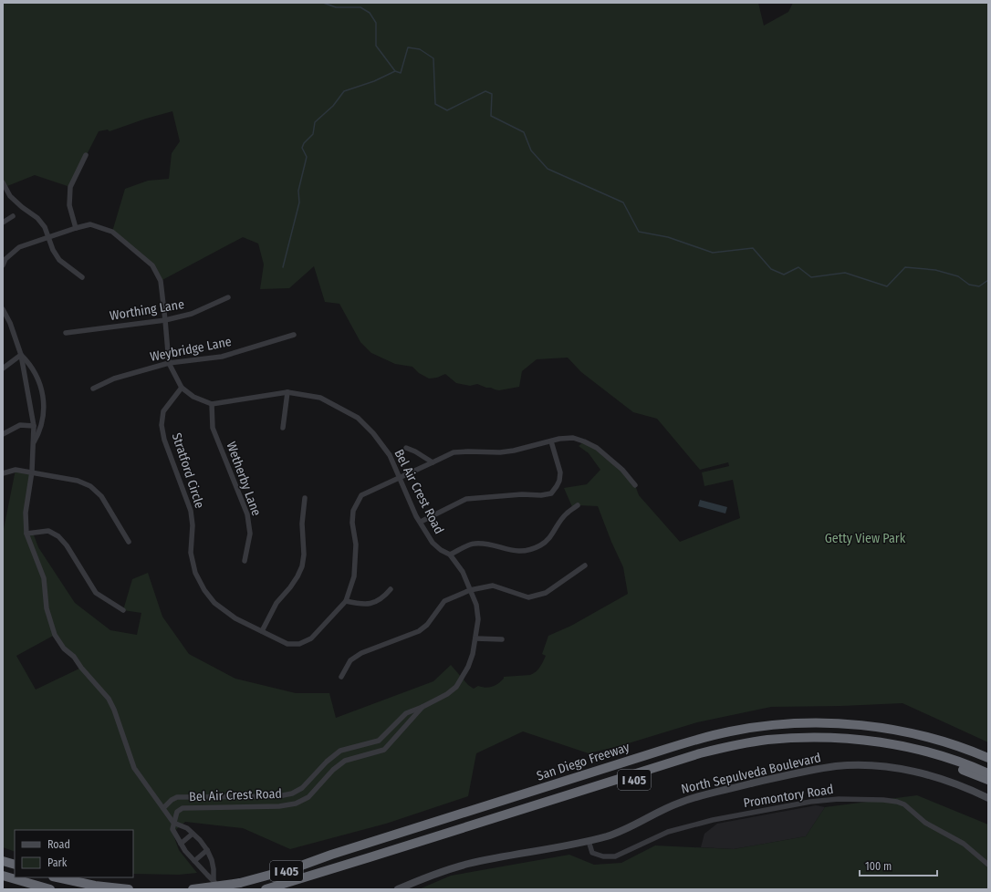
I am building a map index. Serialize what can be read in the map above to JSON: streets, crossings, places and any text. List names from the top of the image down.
{
  "streets": {
    "highway": ["San Diego Freeway", "I 405"],
    "main road": ["North Sepulveda Boulevard"],
    "street": [
      "Worthing Lane",
      "Weybridge Lane",
      "Stratford Circle",
      "Wetherby Lane",
      "Bel Air Crest Road",
      "Promontory Road"
    ]
  },
  "crossings": [
    ["Stratford Circle", "Bel Air Crest Road"],
    ["Wetherby Lane", "Bel Air Crest Road"],
    ["North Sepulveda Boulevard", "Promontory Road"]
  ],
  "parks": ["Getty View Park"],
  "legend": ["Road", "Park"],
  "scale_bar": "100 m"
}
